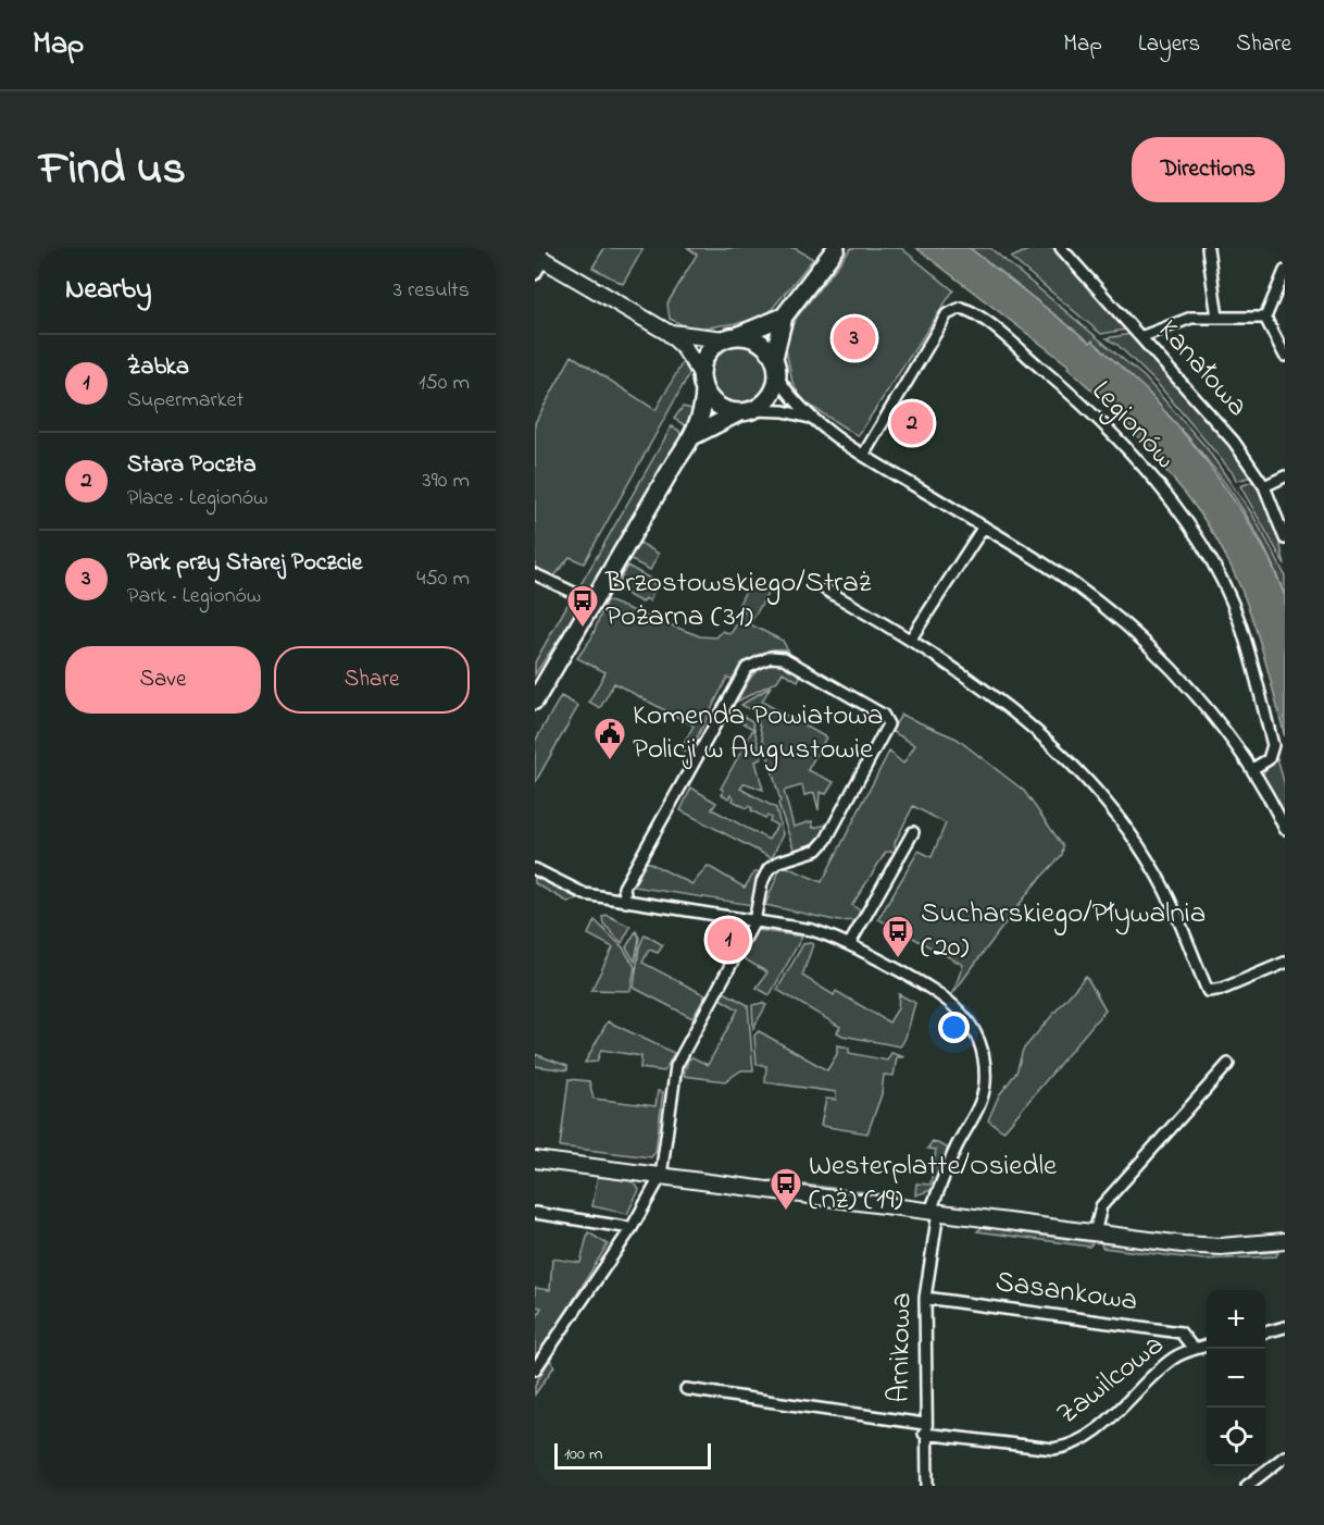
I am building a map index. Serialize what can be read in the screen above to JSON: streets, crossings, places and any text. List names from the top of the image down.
{
  "streets": {
    "street": [
      "Kanałowa",
      "Legionów",
      "Sasankowa",
      "Arnikowa",
      "Zawilcowa"
    ]
  },
  "crossings": [
    ["Sasankowa", "Arnikowa"],
    ["Sasankowa", "Zawilcowa"],
    ["Arnikowa", "Zawilcowa"]
  ],
  "places": {
    "bus stop": ["Brzostowskiego/Straż Pożarna (31)", "Sucharskiego/Pływalnia (20)", "Westerplatte/Osiedle (nż) (19)"],
    "public building": ["Komenda Powiatowa Policji w Augustowie"]
  },
  "scale_bar": "100 m",
  "page": {
    "header": "Map",
    "nav": ["Map", "Layers", "Share"],
    "title": "Find us",
    "buttons": [
      "Directions",
      ["Save", "Share"]
    ],
    "heading": ["Nearby", "3 results"],
    "pins": ["3", "2", "1"],
    "list": [
      {
        "mark": "1",
        "name": "Żabka",
        "note": "Supermarket",
        "value": "150 m"
      },
      {
        "mark": "2",
        "name": "Stara Poczta",
        "note": "Place · Legionów",
        "value": "390 m"
      },
      {
        "mark": "3",
        "name": "Park przy Starej Poczcie",
        "note": "Park · Legionów",
        "value": "450 m"
      }
    ],
    "map_buttons": ["+", "−"],
    "scale": "100 m"
  }
}
